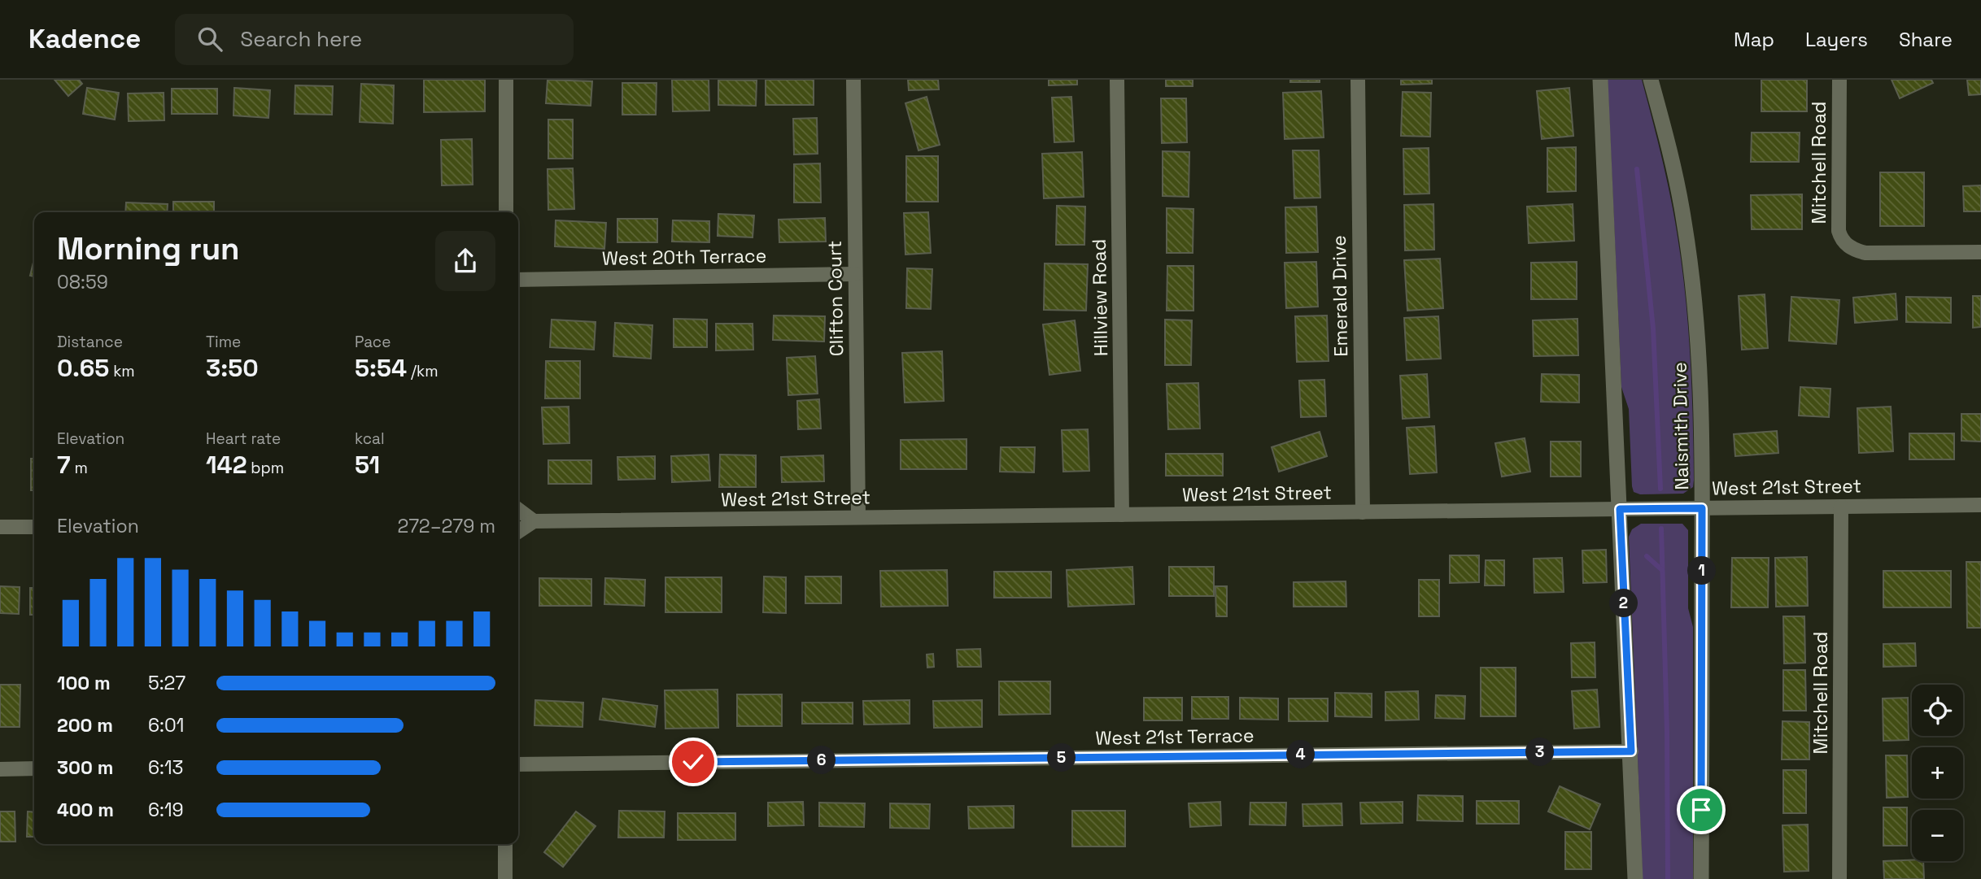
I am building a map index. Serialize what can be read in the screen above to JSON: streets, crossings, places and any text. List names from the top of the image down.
{
  "streets": {
    "street": [
      "Mitchell Road",
      "West 20th Terrace",
      "Emerald Drive",
      "Hillview Road",
      "Clifton Court",
      "Naismith Drive",
      "West 21st Street",
      "West 21st Terrace"
    ]
  },
  "crossings": [
    ["Mitchell Road", "West 21st Street"],
    ["West 20th Terrace", "Clifton Court"],
    ["Emerald Drive", "West 21st Street"],
    ["Hillview Road", "West 21st Street"],
    ["Clifton Court", "West 21st Street"],
    ["Naismith Drive", "West 21st Street"]
  ],
  "page": {
    "header": "Kadence",
    "search": "Search here",
    "nav": ["Map", "Layers", "Share"],
    "heading": ["Morning run", "08:59"],
    "stats": [
      ["Distance", "0.65 km"],
      ["Time", "3:50"],
      ["Pace", "5:54 /km"],
      ["Elevation", "7 m"],
      ["Heart rate", "142 bpm"],
      ["kcal", "51"]
    ],
    "chart": ["Elevation", "272–279 m"],
    "pins": [
      "1",
      "2",
      "3",
      "4",
      "5",
      "6"
    ],
    "list": [
      {
        "name": "100 m",
        "note": "5:27"
      },
      {
        "name": "200 m",
        "note": "6:01"
      },
      {
        "name": "300 m",
        "note": "6:13"
      },
      {
        "name": "400 m",
        "note": "6:19"
      }
    ],
    "map_buttons": ["+", "−"]
  }
}
